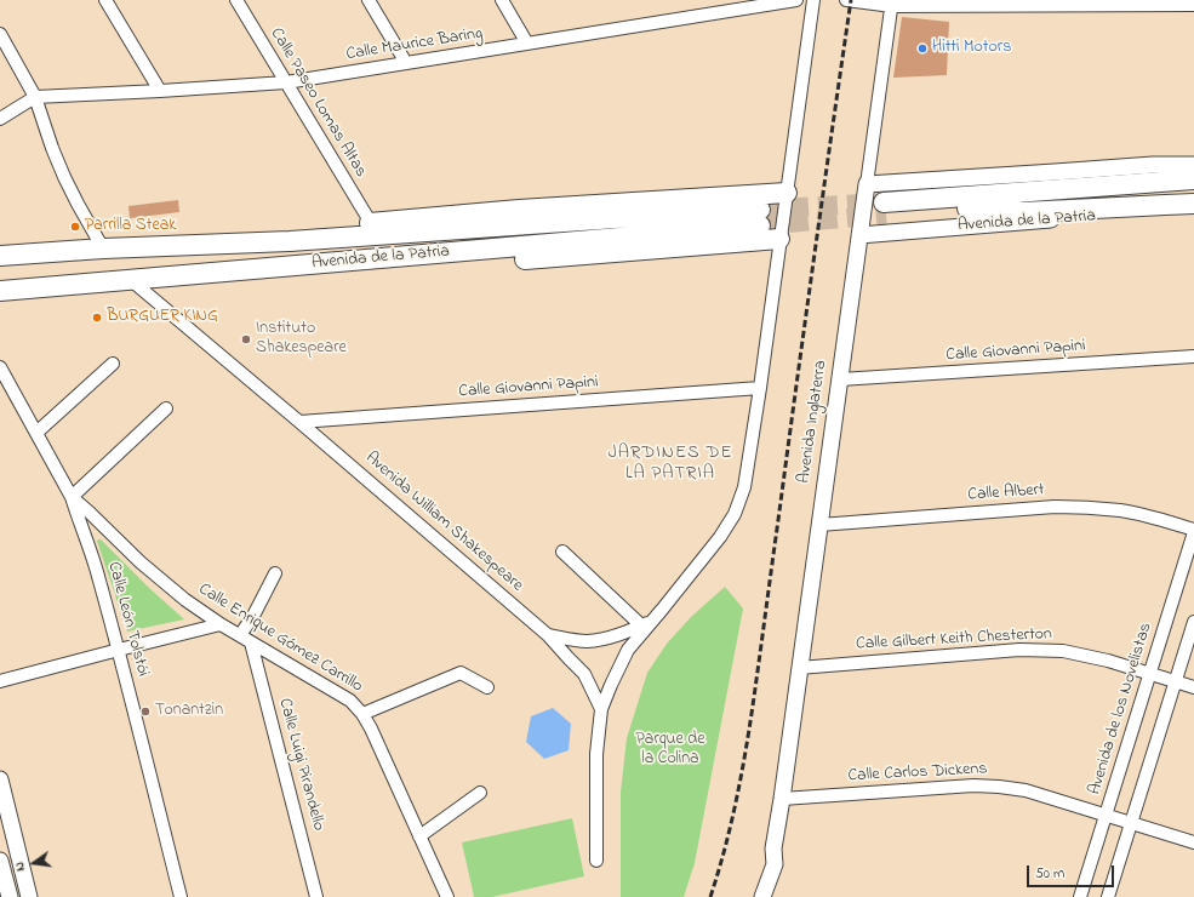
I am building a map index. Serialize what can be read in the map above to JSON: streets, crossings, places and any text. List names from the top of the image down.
{
  "streets": {
    "main road": ["Avenida de la Patria"],
    "street": [
      "Calle Maurice Baring",
      "Calle Paseo Lomas Altas",
      "Calle Giovanni Papini",
      "Avenida Inglaterra",
      "Calle Albert",
      "Avenida William Shakespeare",
      "Calle León Tolstói",
      "Calle Enrique Gómez Carrillo",
      "Calle Gilbert Keith Chesterton",
      "Avenida de los Novelistas",
      "Calle Luigi Pirandello",
      "Calle Carlos Dickens"
    ]
  },
  "crossings": [
    ["Calle Maurice Baring", "Calle Paseo Lomas Altas"],
    ["Avenida de la Patria", "Avenida Inglaterra"],
    ["Avenida de la Patria", "Avenida William Shakespeare"],
    ["Calle Giovanni Papini", "Avenida Inglaterra"],
    ["Calle Giovanni Papini", "Avenida William Shakespeare"],
    ["Avenida Inglaterra", "Calle Albert"],
    ["Avenida Inglaterra", "Calle Gilbert Keith Chesterton"],
    ["Avenida Inglaterra", "Calle Carlos Dickens"],
    ["Calle Albert", "Avenida de los Novelistas"],
    ["Calle León Tolstói", "Calle Enrique Gómez Carrillo"],
    ["Calle Enrique Gómez Carrillo", "Calle Luigi Pirandello"],
    ["Calle Gilbert Keith Chesterton", "Avenida de los Novelistas"],
    ["Avenida de los Novelistas", "Calle Carlos Dickens"]
  ],
  "districts": ["JARDINES DE LA PATRIA"],
  "parks": ["Parque de la Colina"],
  "places": [
    "Hitti Motors",
    "Parrilla Steak",
    "BURGUER KING",
    "Instituto Shakespeare",
    "Tonantzin"
  ],
  "scale_bar": "50 m",
  "north": "left"
}
